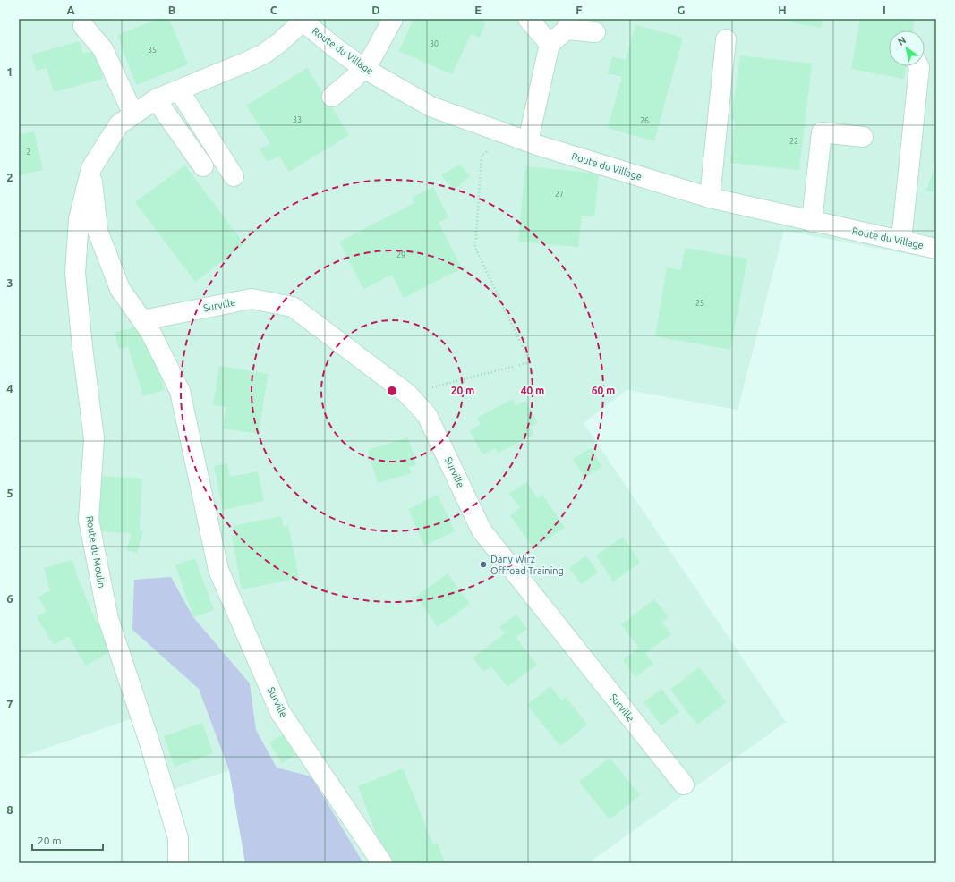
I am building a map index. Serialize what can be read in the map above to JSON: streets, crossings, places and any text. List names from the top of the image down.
{
  "streets": {
    "street": ["Route du Village", "Surville", "Route du Moulin"]
  },
  "crossings": [
    ["Route du Village", "Surville"],
    ["Route du Village", "Route du Moulin"],
    ["Surville", "Route du Moulin"]
  ],
  "places": ["Dany Wirz Offroad Training"],
  "house_numbers": [
    "30",
    "35",
    "33",
    "26",
    "22",
    "2",
    "27",
    "29",
    "25"
  ],
  "scale_bar": "20 m",
  "north": "top left",
  "grid": {
    "columns": [
      "A",
      "B",
      "C",
      "D",
      "E",
      "F",
      "G",
      "H",
      "I"
    ],
    "rows": [
      "1",
      "2",
      "3",
      "4",
      "5",
      "6",
      "7",
      "8"
    ]
  },
  "rings": ["20 m", "40 m", "60 m"]
}
